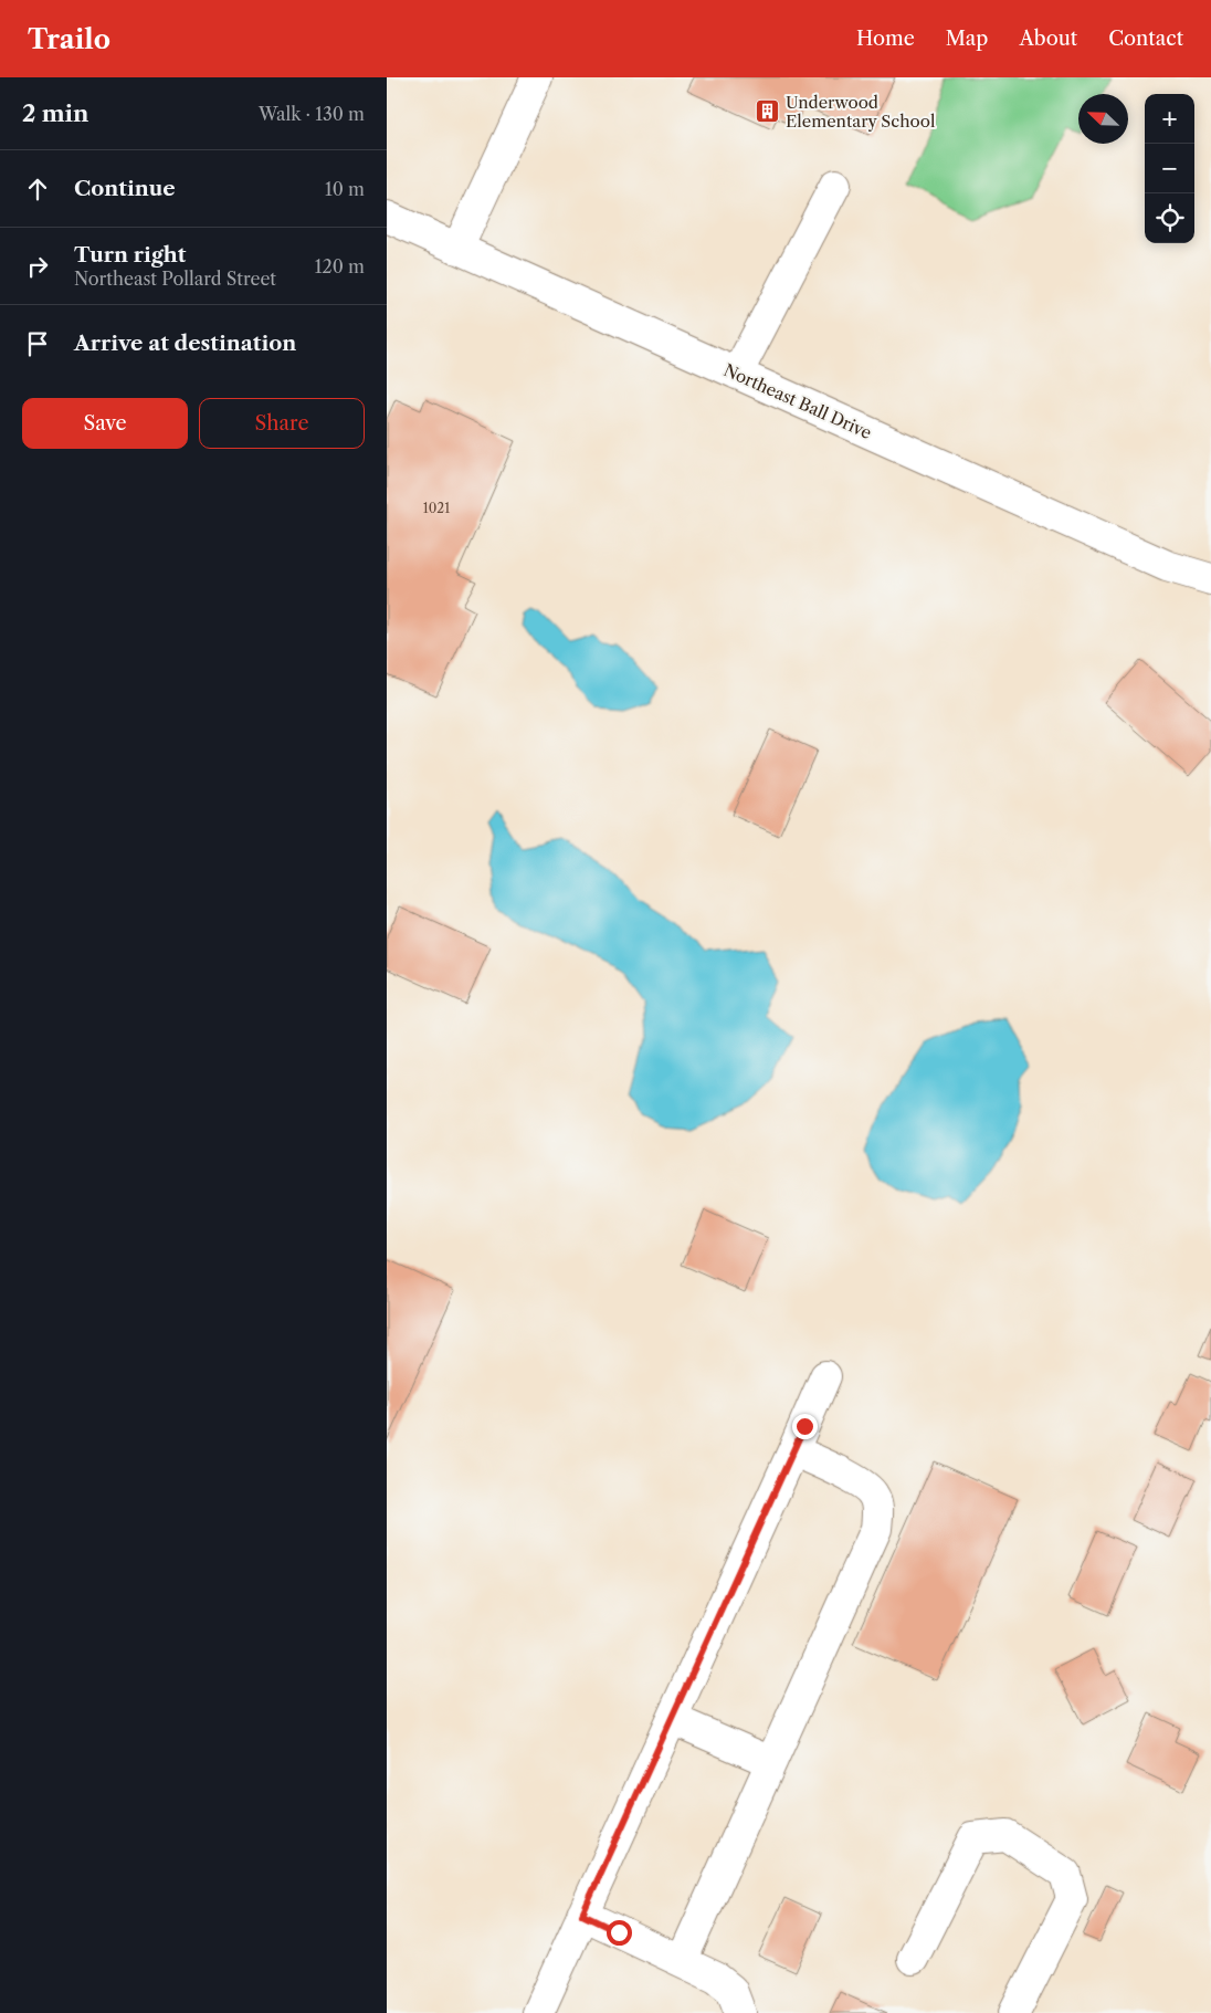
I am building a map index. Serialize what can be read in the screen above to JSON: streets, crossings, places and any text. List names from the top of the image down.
{
  "streets": {
    "street": ["Northeast Ball Drive"]
  },
  "places": {
    "building": ["Underwood Elementary School"]
  },
  "house_numbers": ["1021"],
  "north": "top left",
  "page": {
    "header": "Trailo",
    "nav": [
      "Home",
      "Map",
      "About",
      "Contact"
    ],
    "heading": ["2 min", "Walk · 130 m"],
    "map_buttons": ["+", "−"],
    "list": [
      ["Continue", "10 m"],
      ["Turn right", "Northeast Pollard Street", "120 m"],
      "Arrive at destination"
    ],
    "buttons": ["Save", "Share"]
  }
}
